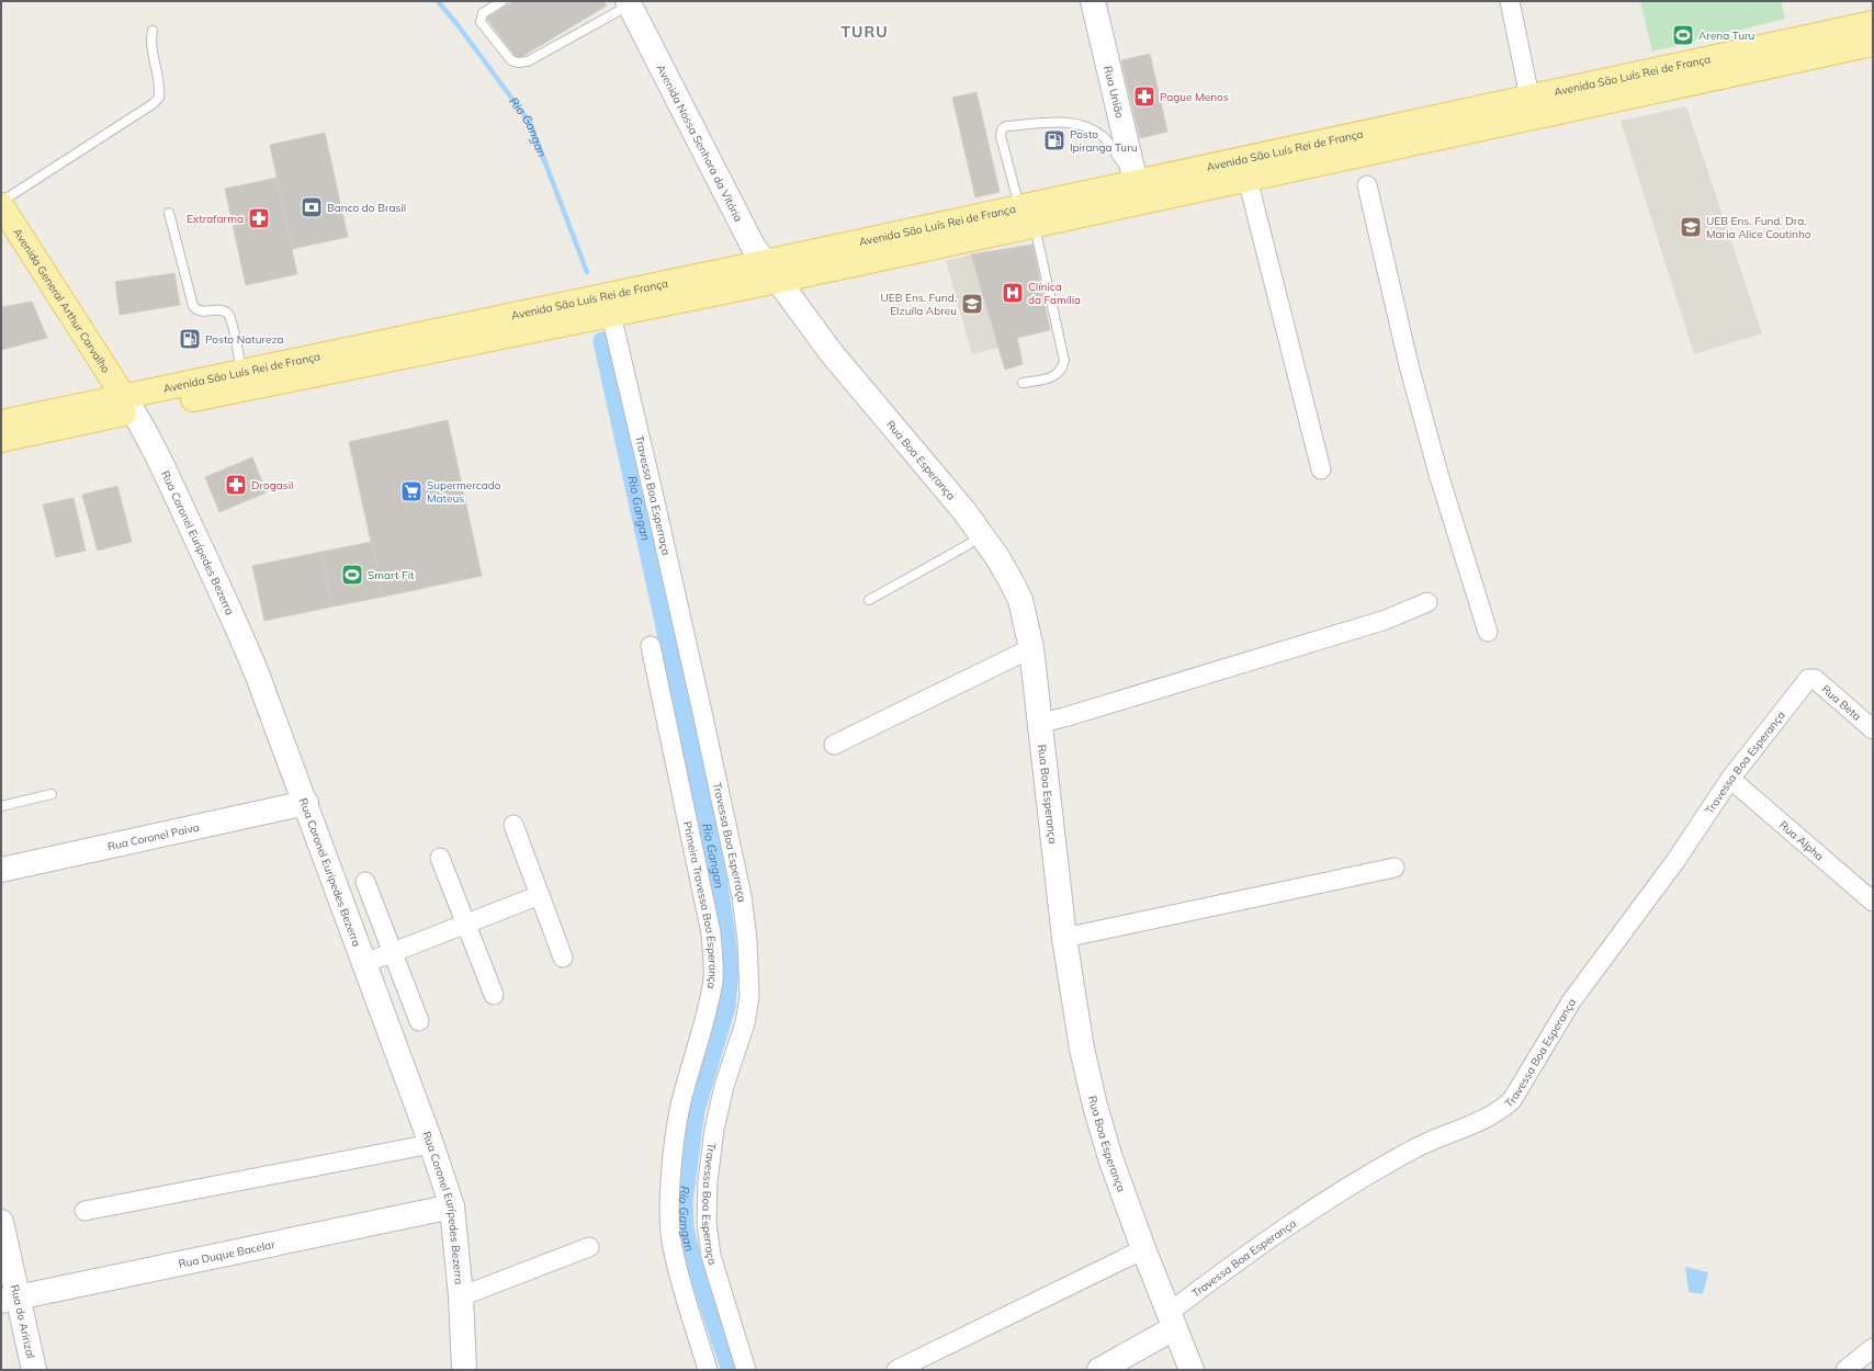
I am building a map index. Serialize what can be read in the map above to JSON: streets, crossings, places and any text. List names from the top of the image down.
{
  "streets": {
    "main road": [
      "Avenida São Luís Rei de França",
      "Rua União",
      "Avenida Nossa Senhora da Vitória",
      "Avenida General Arthur Carvalho",
      "Rua Boa Esperança",
      "Rua Coronel Eurípedes Bezerra",
      "Travessa Boa Esperança",
      "Rua Coronel Paiva",
      "Rua Duque Bacelar",
      "Rua do Aririzal"
    ],
    "street": [
      "Travessa Boa Esperraça",
      "Rua Beta",
      "Rua Alpha",
      "Primeira Travessa Boa Esperança"
    ]
  },
  "crossings": [
    ["Avenida São Luís Rei de França", "Rua União"],
    ["Avenida São Luís Rei de França", "Avenida Nossa Senhora da Vitória"],
    ["Avenida São Luís Rei de França", "Avenida General Arthur Carvalho"],
    ["Avenida São Luís Rei de França", "Rua Boa Esperança"],
    ["Avenida São Luís Rei de França", "Travessa Boa Esperraça"],
    ["Avenida São Luís Rei de França", "Rua Coronel Eurípedes Bezerra"],
    ["Avenida Nossa Senhora da Vitória", "Rua Boa Esperança"],
    ["Avenida General Arthur Carvalho", "Rua Coronel Eurípedes Bezerra"],
    ["Rua Boa Esperança", "Travessa Boa Esperança"],
    ["Rua Coronel Eurípedes Bezerra", "Rua Coronel Paiva"],
    ["Rua Coronel Eurípedes Bezerra", "Rua Duque Bacelar"],
    ["Rua Beta", "Travessa Boa Esperança"],
    ["Travessa Boa Esperança", "Rua Alpha"],
    ["Rua Duque Bacelar", "Rua do Aririzal"]
  ],
  "districts": ["TURU"],
  "water": ["Rio Gangan"],
  "places": {
    "sports": ["Arena Turu", "Smart Fit"],
    "pharmacy": ["Pague Menos", "Extrafarma", "Drogasil"],
    "fuel station": ["Posto Ipiranga Turu", "Posto Natureza"],
    "bank": ["Banco do Brasil"],
    "school or university": ["UEB Ens. Fund. Dra. Maria Alice Coutinho", "UEB Ens. Fund. Elzuíla Abreu"],
    "hospital": ["Clínica da Família"],
    "supermarket": ["Supermercado Mateus"]
  }
}
